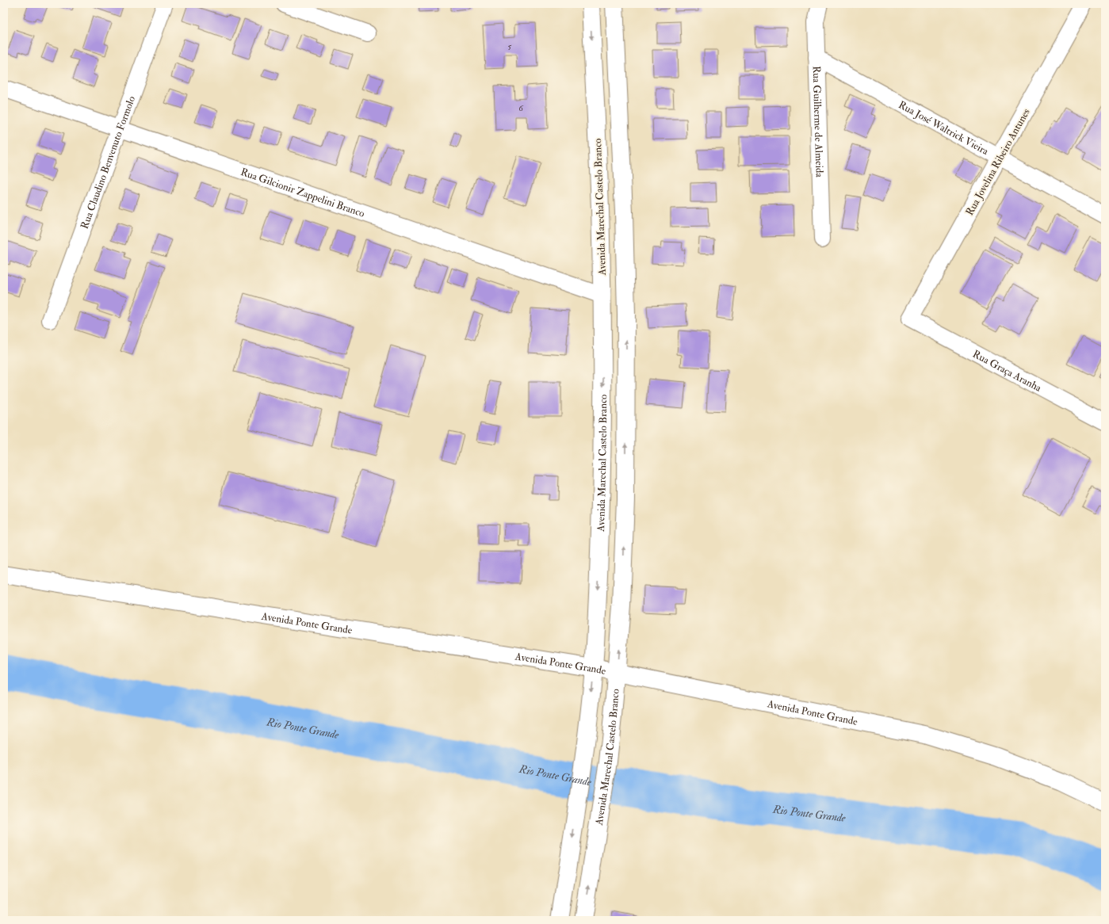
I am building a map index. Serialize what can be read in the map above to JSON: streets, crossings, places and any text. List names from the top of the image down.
{
  "streets": {
    "street": [
      "Rua Guilherme de Almeida",
      "Rua José Waltrick Vieira",
      "Rua Claudino Benvenuto Formolo",
      "Rua Jovelina Ribeiro Antunes",
      "Rua Gilcionir Zappelini Branco",
      "Avenida Marechal Castelo Branco",
      "Rua Graça Aranha",
      "Avenida Ponte Grande"
    ]
  },
  "crossings": [
    ["Rua Guilherme de Almeida", "Rua José Waltrick Vieira"],
    ["Rua José Waltrick Vieira", "Rua Jovelina Ribeiro Antunes"],
    ["Rua Claudino Benvenuto Formolo", "Rua Gilcionir Zappelini Branco"],
    ["Rua Jovelina Ribeiro Antunes", "Rua Graça Aranha"],
    ["Rua Gilcionir Zappelini Branco", "Avenida Marechal Castelo Branco"],
    ["Avenida Marechal Castelo Branco", "Avenida Ponte Grande"]
  ],
  "water": ["Rio Ponte Grande"],
  "house_numbers": ["5", "6"]
}
